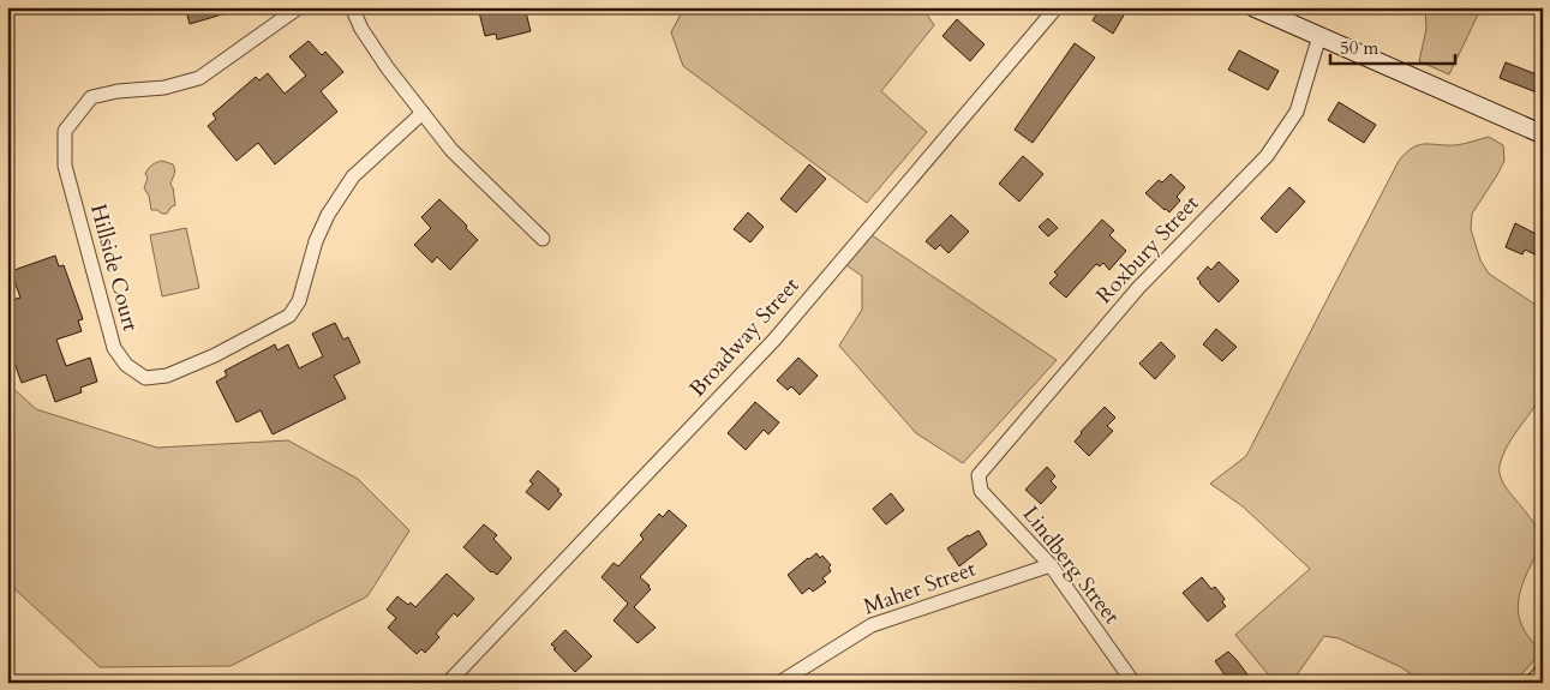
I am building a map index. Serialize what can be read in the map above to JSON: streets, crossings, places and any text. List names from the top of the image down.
{
  "streets": {
    "street": [
      "Roxbury Street",
      "Hillside Court",
      "Broadway Street",
      "Lindberg Street",
      "Maher Street"
    ]
  },
  "crossings": [
    ["Roxbury Street", "Lindberg Street"],
    ["Lindberg Street", "Maher Street"]
  ],
  "scale_bar": "50 m"
}
